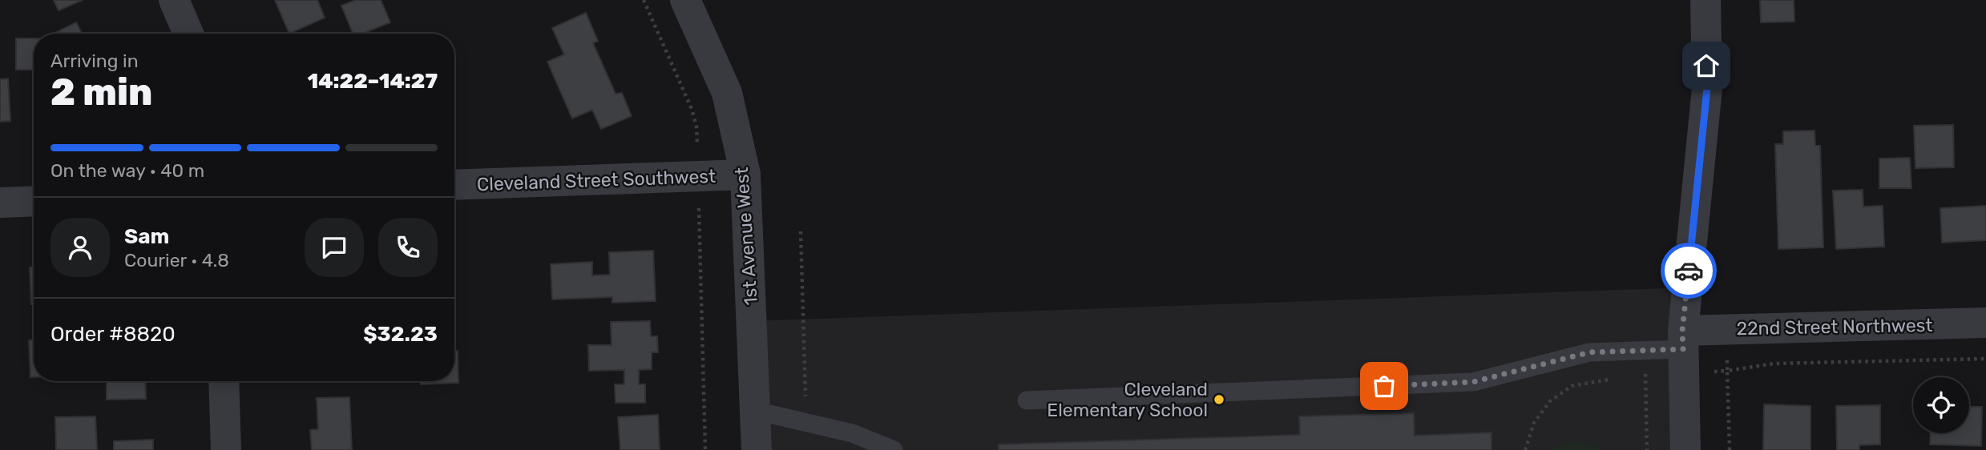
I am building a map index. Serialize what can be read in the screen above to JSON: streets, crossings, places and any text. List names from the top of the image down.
{
  "streets": {
    "street": ["Cleveland Street Southwest", "1st Avenue West", "22nd Street Northwest"]
  },
  "crossings": [
    ["Cleveland Street Southwest", "1st Avenue West"]
  ],
  "places": ["Cleveland Elementary School"],
  "page": {
    "heading": ["2 min", "Arriving in", "14:22–14:27"],
    "panel": [
      "Sam",
      "Courier · 4.8",
      "Order #8820",
      "$32.23"
    ],
    "bar": "On the way · 40 m"
  }
}
